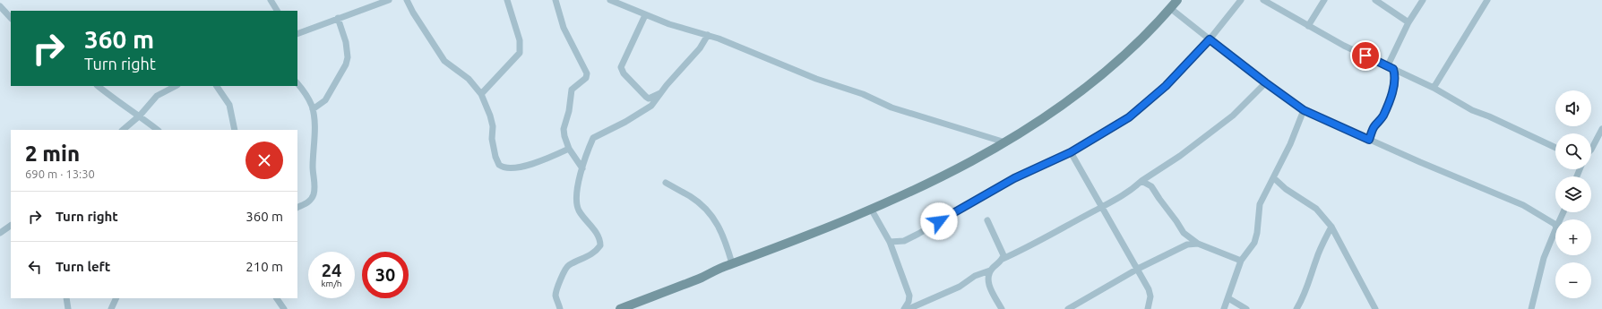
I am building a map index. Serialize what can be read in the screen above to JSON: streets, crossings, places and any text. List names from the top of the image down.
{
  "page": {
    "turn": ["360 m", "Turn right"],
    "map_buttons": ["+", "−"],
    "heading": ["2 min", "690 m · 13:30"],
    "list": [
      {
        "name": "Turn right",
        "value": "360 m"
      },
      {
        "name": "Turn left",
        "value": "210 m"
      }
    ],
    "speed": "24 km/h",
    "limit": "30"
  }
}
